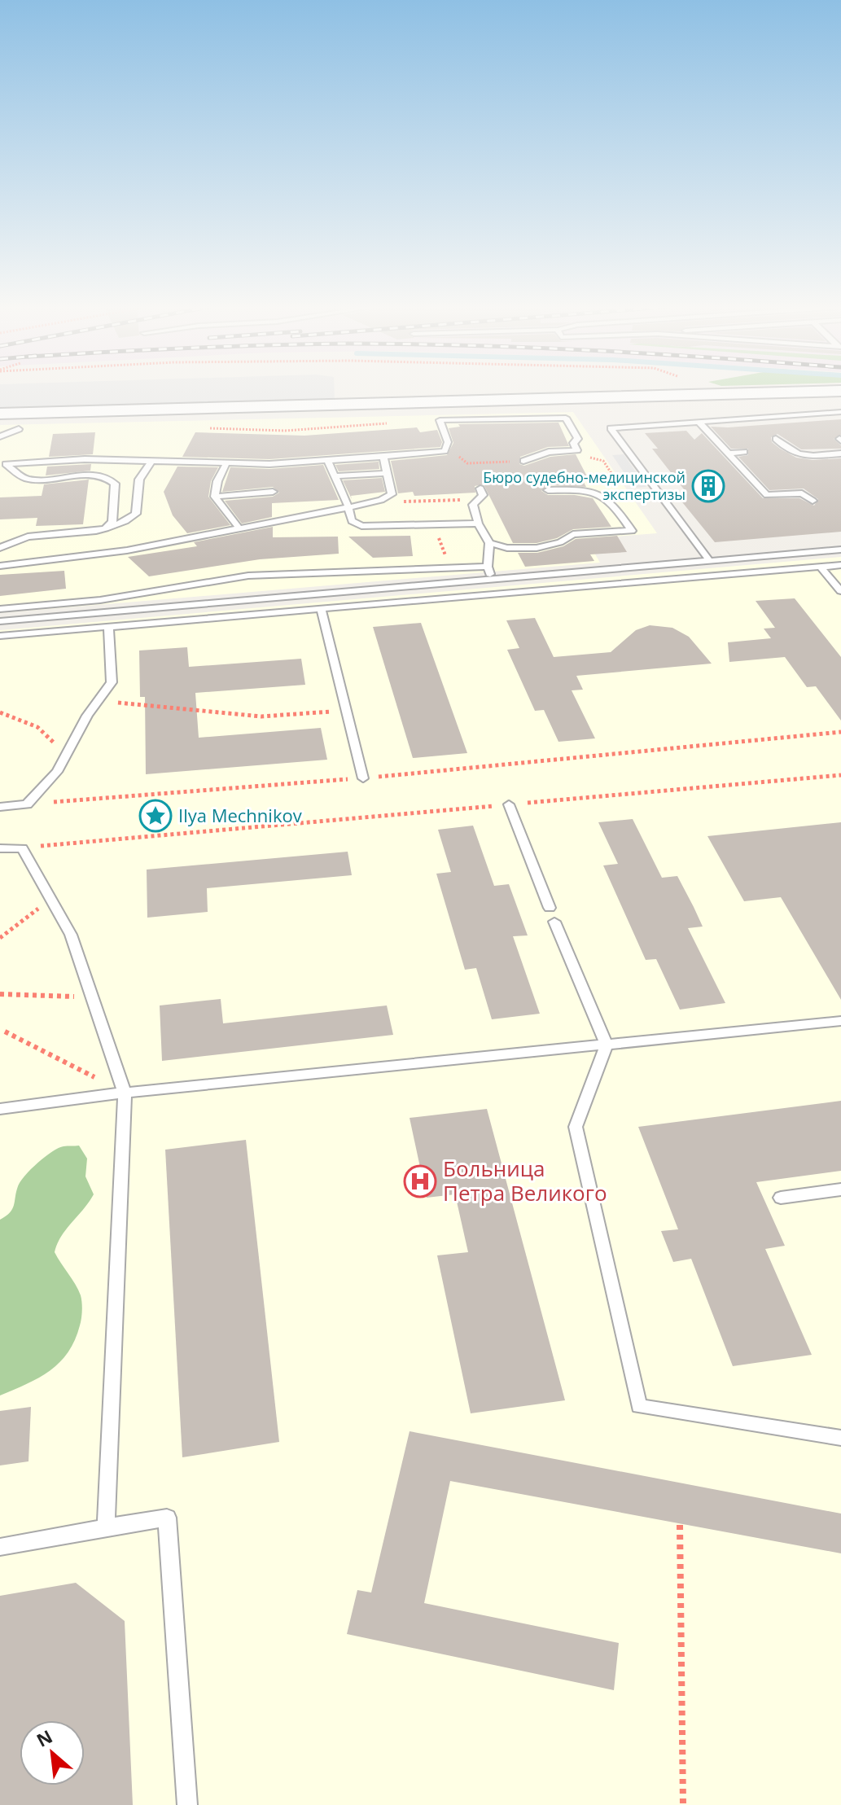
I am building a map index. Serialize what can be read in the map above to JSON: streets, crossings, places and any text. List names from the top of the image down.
{
  "places": {
    "building": ["Бюро судебно-медицинской экспертизы"],
    "place": ["Ilya Mechnikov"],
    "hospital": ["Больница Петра Великого"]
  },
  "north": "top left"
}
